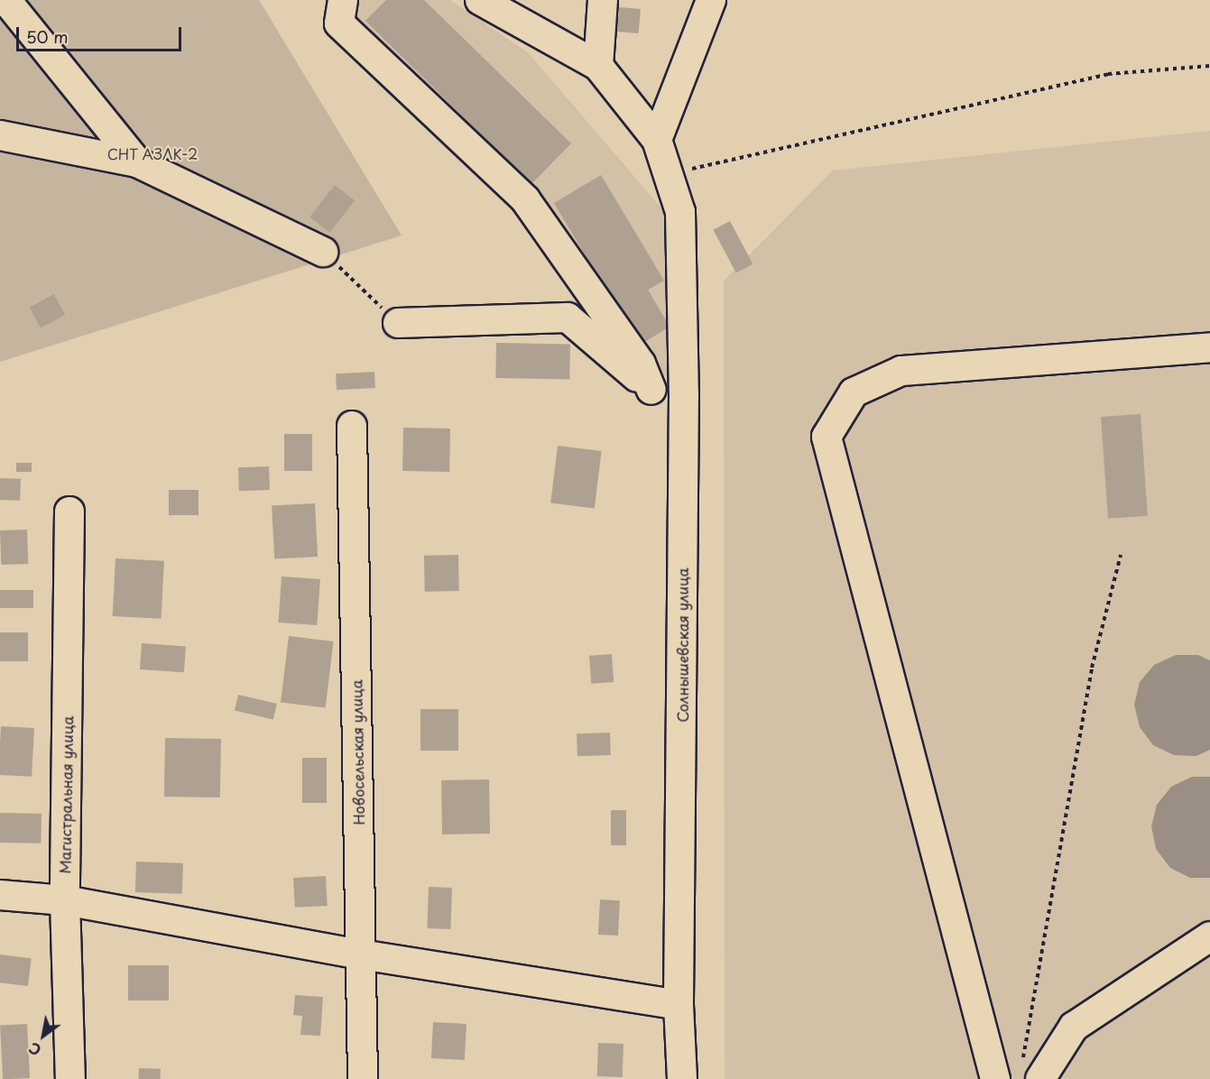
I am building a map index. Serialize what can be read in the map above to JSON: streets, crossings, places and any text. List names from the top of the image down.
{
  "streets": {
    "street": ["Солнышевская улица", "Новосельская улица", "Магистральная улица"]
  },
  "parks": ["СНТ АЗЛК-2"],
  "scale_bar": "50 m",
  "north": "bottom left"
}
